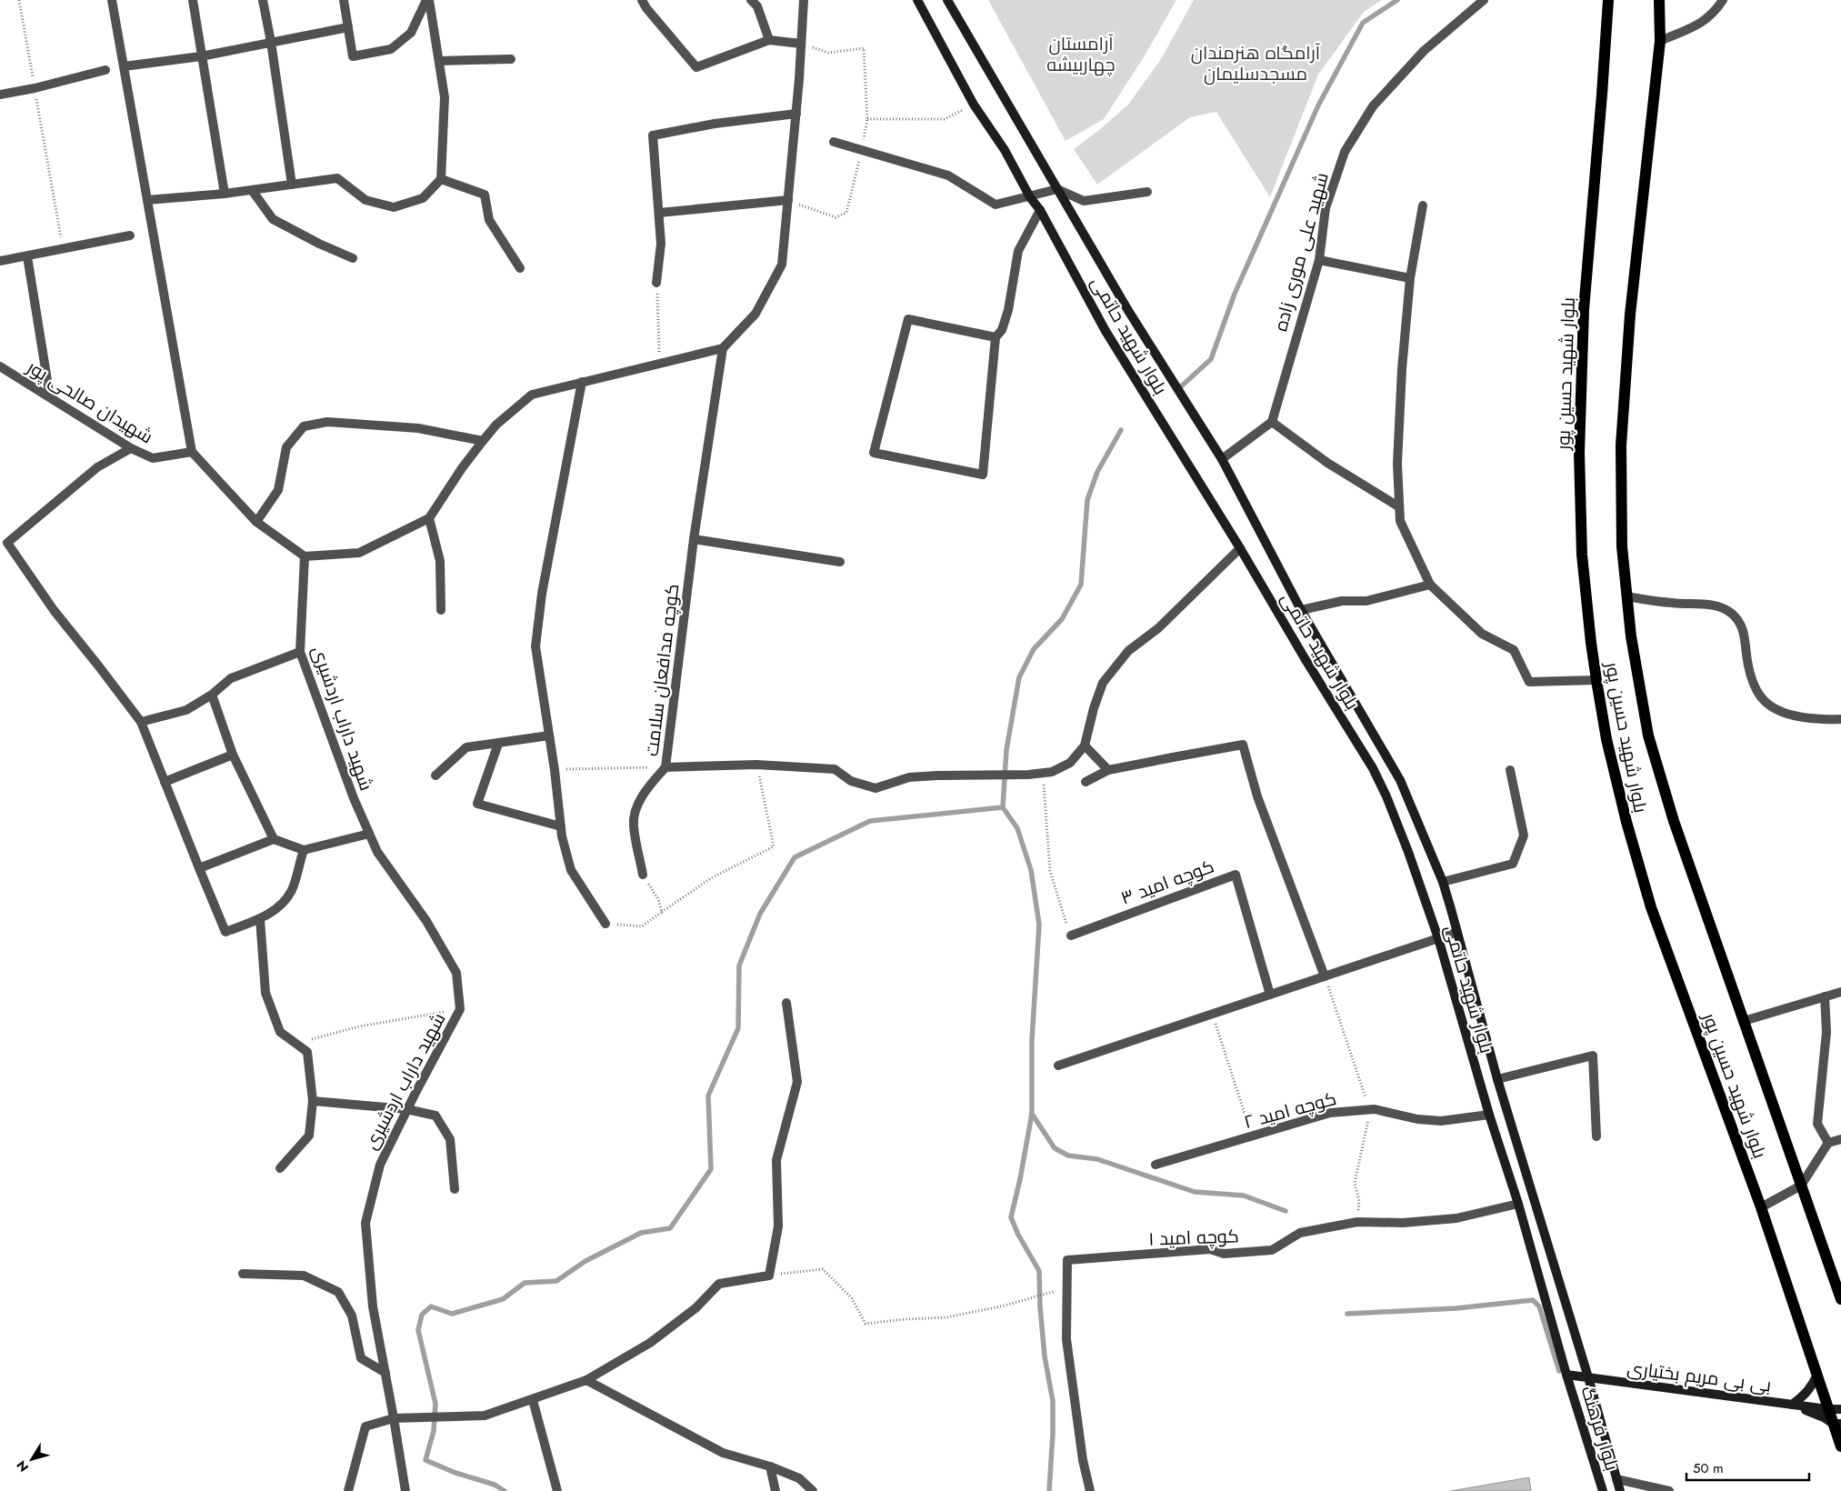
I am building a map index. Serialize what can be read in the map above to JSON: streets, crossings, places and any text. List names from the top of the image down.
{
  "streets": {
    "main road": [
      "بلوار شهید حاتمی",
      "بلوار شهيد حسین پور",
      "بی بی مریم بختیاری",
      "بلوار فرهنگ"
    ],
    "street": [
      "شهید علی موری زاده",
      "شهیدان صالحی پور",
      "کوچه مدافعان سلامت",
      "شهید داراب اردشیری",
      "کوچه امید ۳",
      "کوچه امید ۲",
      "کوچه امید ۱"
    ]
  },
  "crossings": [
    ["بلوار شهید حاتمی", "کوچه مدافعان سلامت"],
    ["بلوار شهید حاتمی", "کوچه امید ۲"],
    ["بلوار شهید حاتمی", "کوچه امید ۱"],
    ["بلوار شهید حاتمی", "بی بی مریم بختیاری"],
    ["بلوار شهید حاتمی", "بلوار فرهنگ"],
    ["بلوار شهيد حسین پور", "بی بی مریم بختیاری"],
    ["بی بی مریم بختیاری", "بلوار فرهنگ"]
  ],
  "parks": ["آرامستان چهاربیشه", "آرامگاه هنرمندان مسجدسلیمان"],
  "scale_bar": "50 m",
  "north": "bottom left"
}
